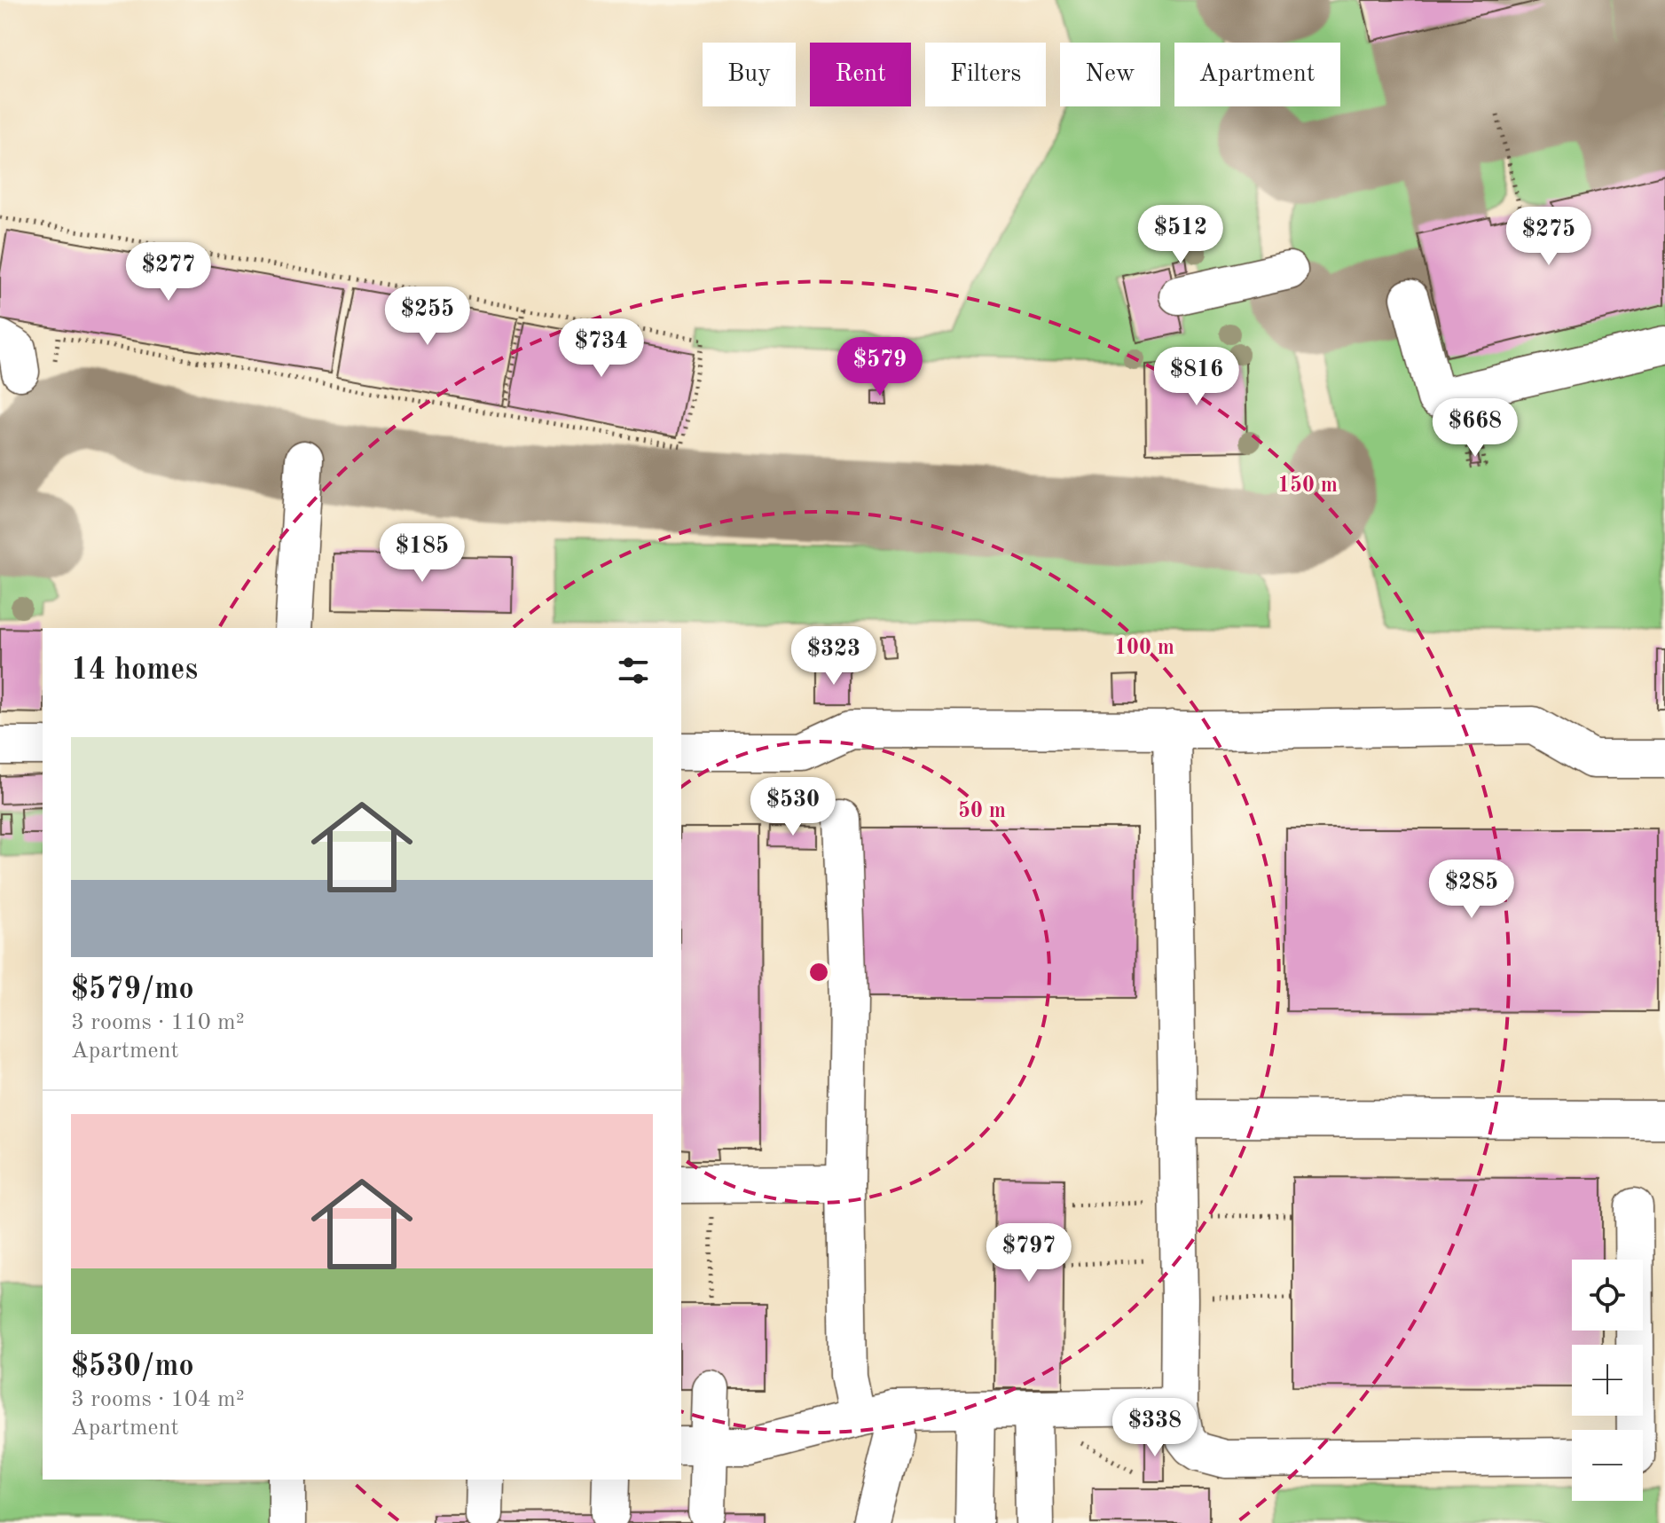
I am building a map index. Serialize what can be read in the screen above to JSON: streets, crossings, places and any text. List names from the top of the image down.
{
  "page": {
    "chip": [
      "Buy",
      "Rent",
      "Filters",
      "New",
      "Apartment"
    ],
    "price": [
      "$512",
      "$275",
      "$277",
      "$255",
      "$734",
      "$579",
      "$816",
      "$668",
      "$185",
      "$323",
      "$530",
      "$285",
      "$797",
      "$338"
    ],
    "heading": "14 homes",
    "list": [
      {
        "name": "$579/mo",
        "note": "3 rooms · 110 m² · Apartment"
      },
      {
        "name": "$530/mo",
        "note": "3 rooms · 104 m² · Apartment"
      }
    ],
    "map_buttons": ["+", "−"]
  },
  "rings": ["150 m", "100 m", "50 m"]
}
